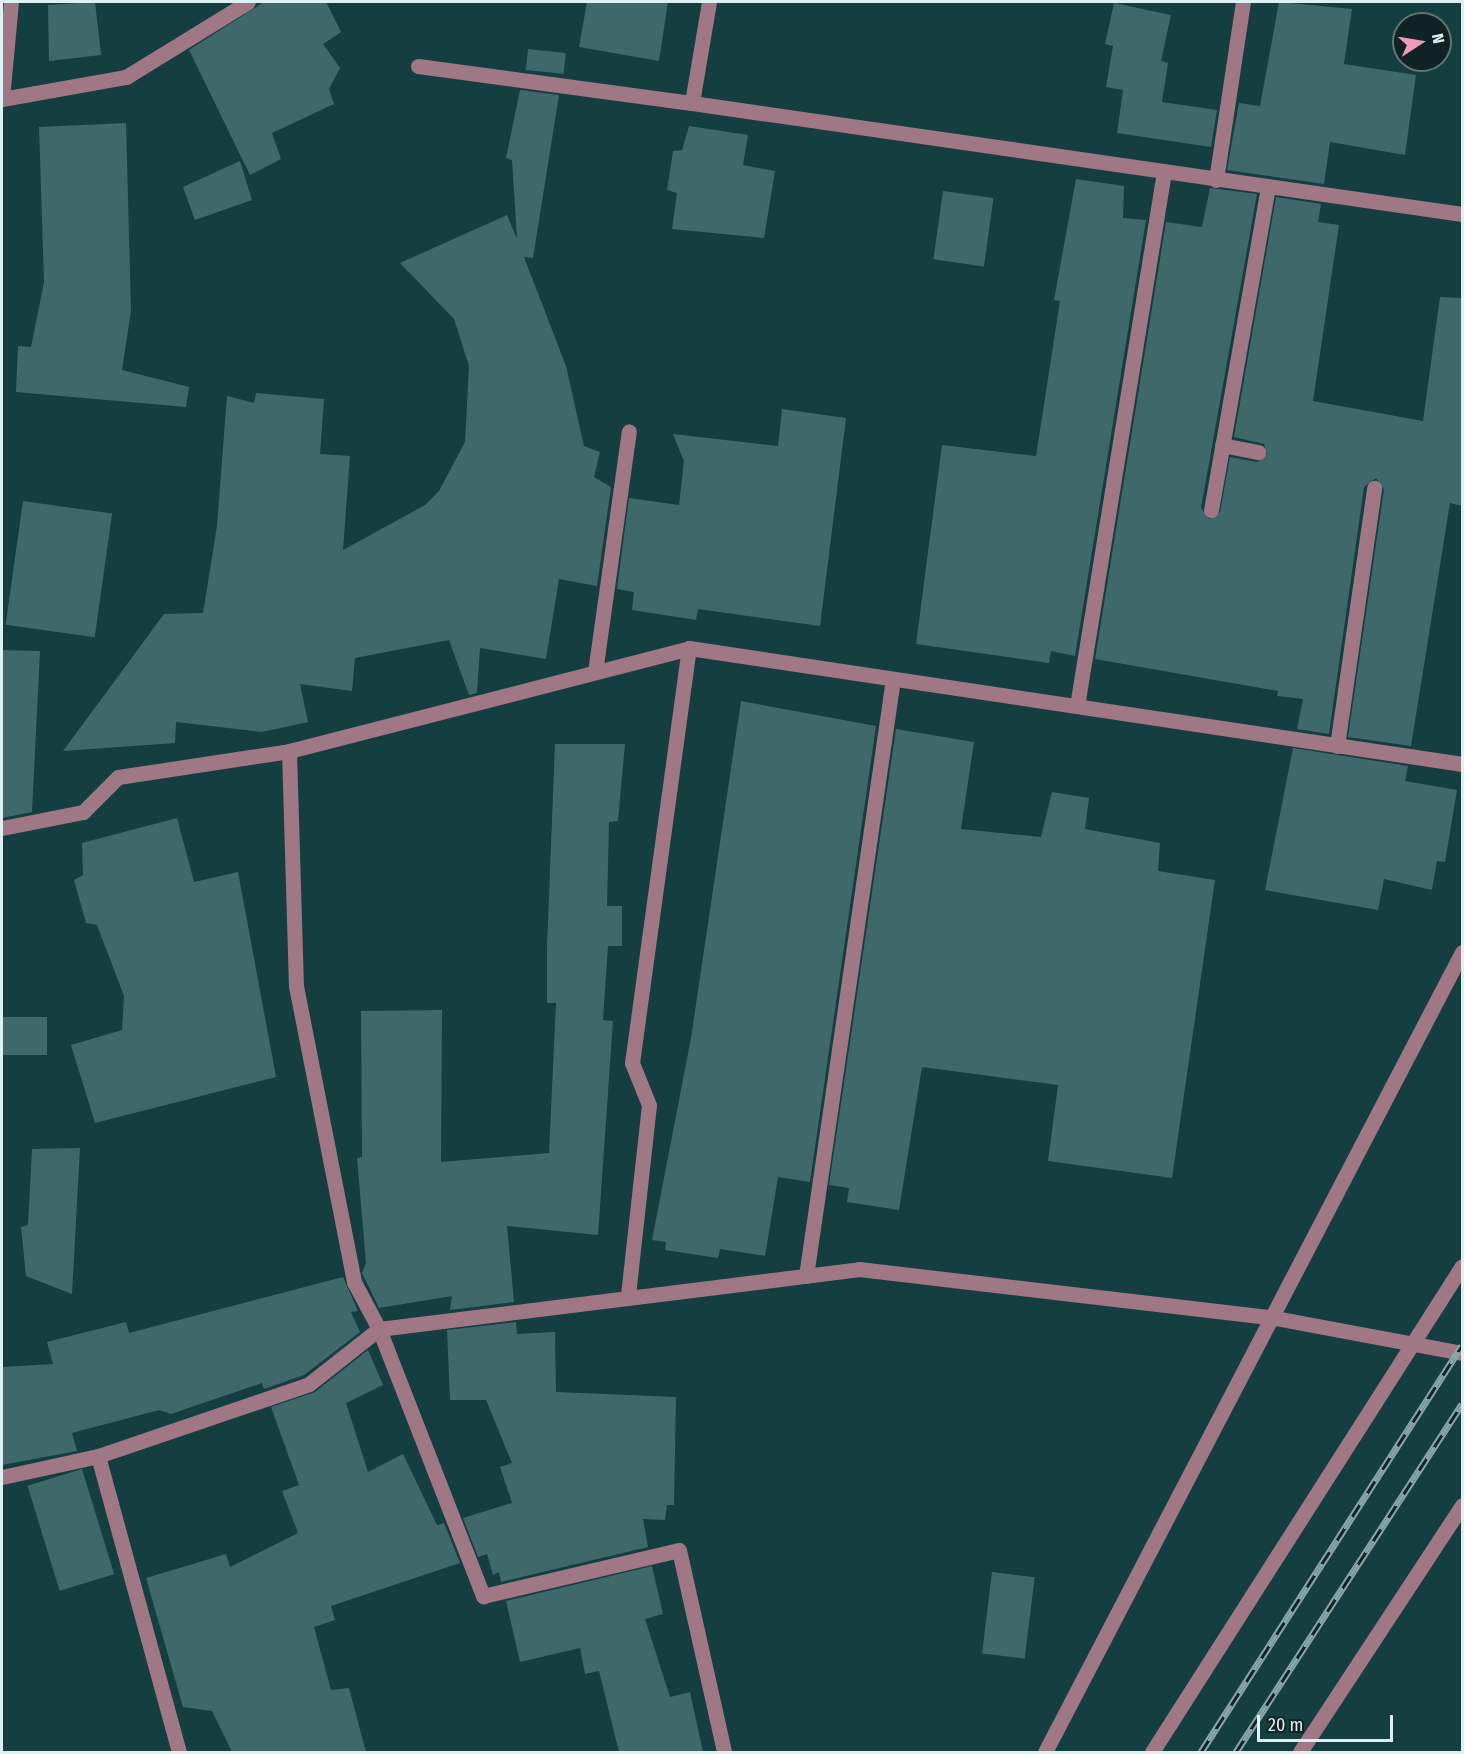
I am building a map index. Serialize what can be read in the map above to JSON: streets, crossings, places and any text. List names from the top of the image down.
{
  "scale_bar": "20 m",
  "north": "right"
}
